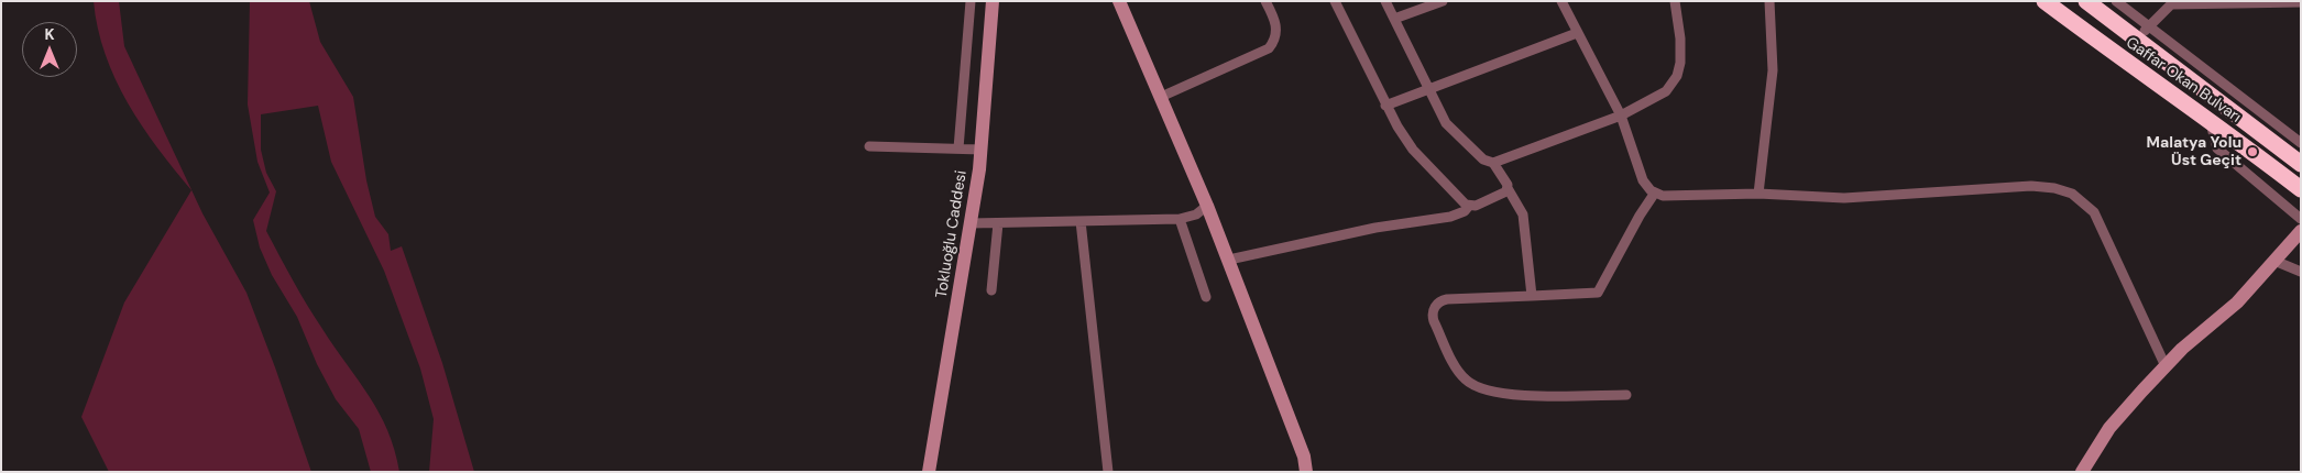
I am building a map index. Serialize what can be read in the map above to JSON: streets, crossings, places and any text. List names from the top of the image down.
{
  "streets": {
    "highway": ["Gaffar Okan Bulvarı"],
    "street": ["Tokluoğlu Caddesi"]
  },
  "places": ["Malatya Yolu Üst Geçit"],
  "north": "top"
}
